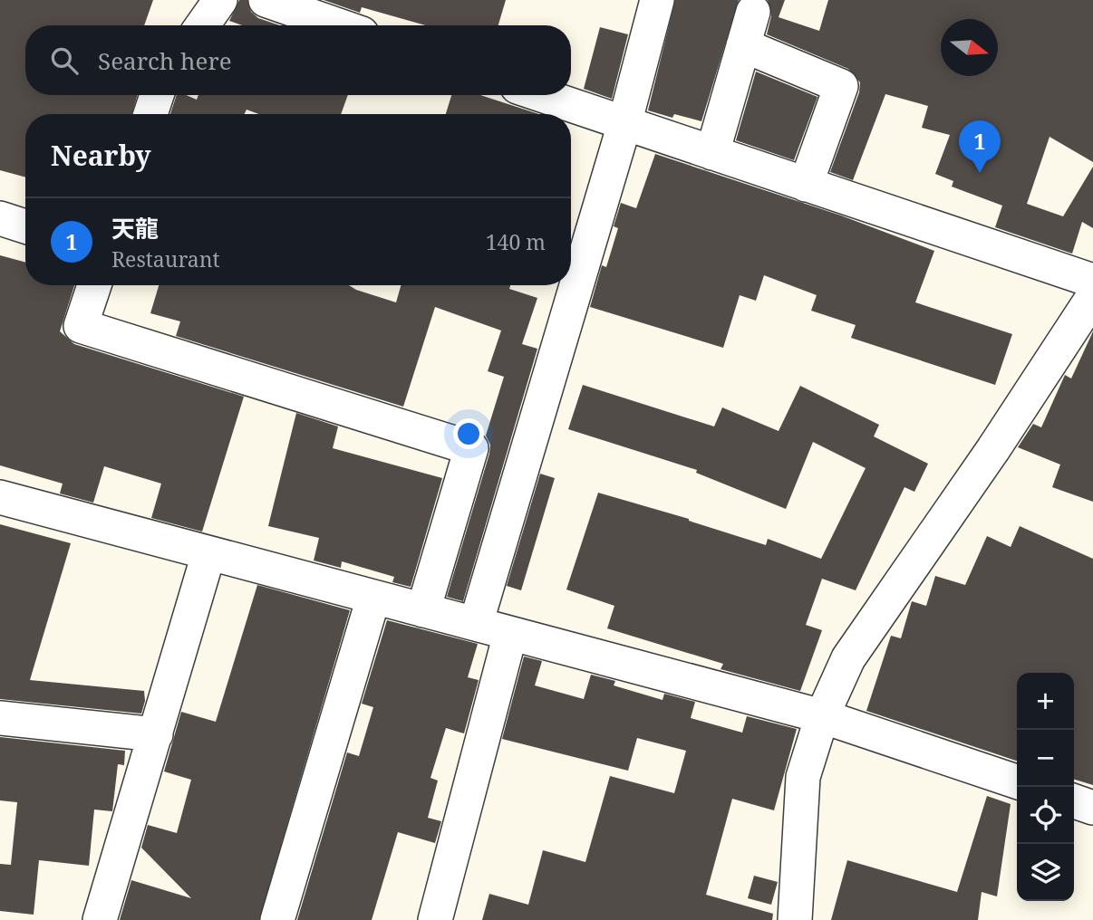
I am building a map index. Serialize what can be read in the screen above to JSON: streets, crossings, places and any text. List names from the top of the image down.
{
  "north": "right",
  "page": {
    "search": "Search here",
    "heading": "Nearby",
    "pins": "1",
    "list": [
      {
        "mark": "1",
        "name": "天龍",
        "note": "Restaurant",
        "value": "140 m"
      }
    ],
    "map_buttons": ["+", "−"]
  }
}
